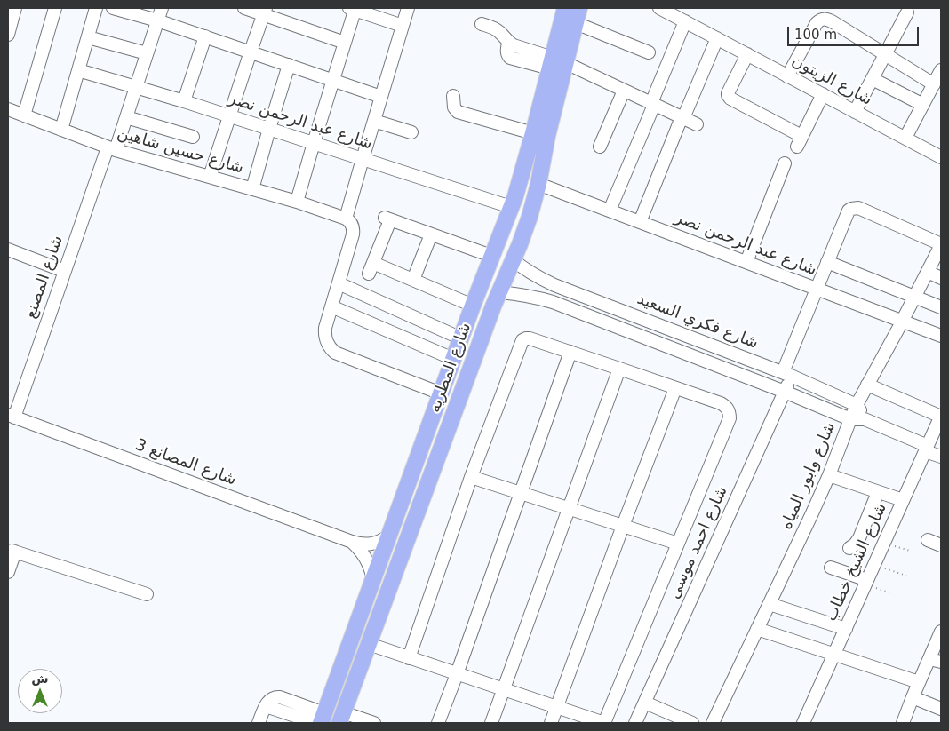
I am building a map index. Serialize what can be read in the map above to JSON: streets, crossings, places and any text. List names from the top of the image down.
{
  "streets": {
    "main road": ["شارع المطريه"],
    "street": [
      "شارع الزيتون",
      "شارع عبد الرحمن نصر",
      "شارع حسين شاهين",
      "شارع المصنع",
      "شارع فكري السعيد",
      "شارع المصانع 3",
      "شارع وابور المياه",
      "شارع احمد موسى",
      "شارع الشيخ خطاب"
    ]
  },
  "crossings": [
    ["شارع عبد الرحمن نصر", "شارع المصنع"],
    ["شارع عبد الرحمن نصر", "شارع المطريه"],
    ["شارع عبد الرحمن نصر", "شارع وابور المياه"],
    ["شارع عبد الرحمن نصر", "شارع احمد موسى"],
    ["شارع حسين شاهين", "شارع المصنع"],
    ["شارع المصنع", "شارع المصانع 3"],
    ["شارع فكري السعيد", "شارع المطريه"],
    ["شارع فكري السعيد", "شارع وابور المياه"],
    ["شارع فكري السعيد", "شارع احمد موسى"],
    ["شارع المطريه", "شارع المصانع 3"],
    ["شارع وابور المياه", "شارع احمد موسى"]
  ],
  "scale_bar": "100 m",
  "north": "top"
}
